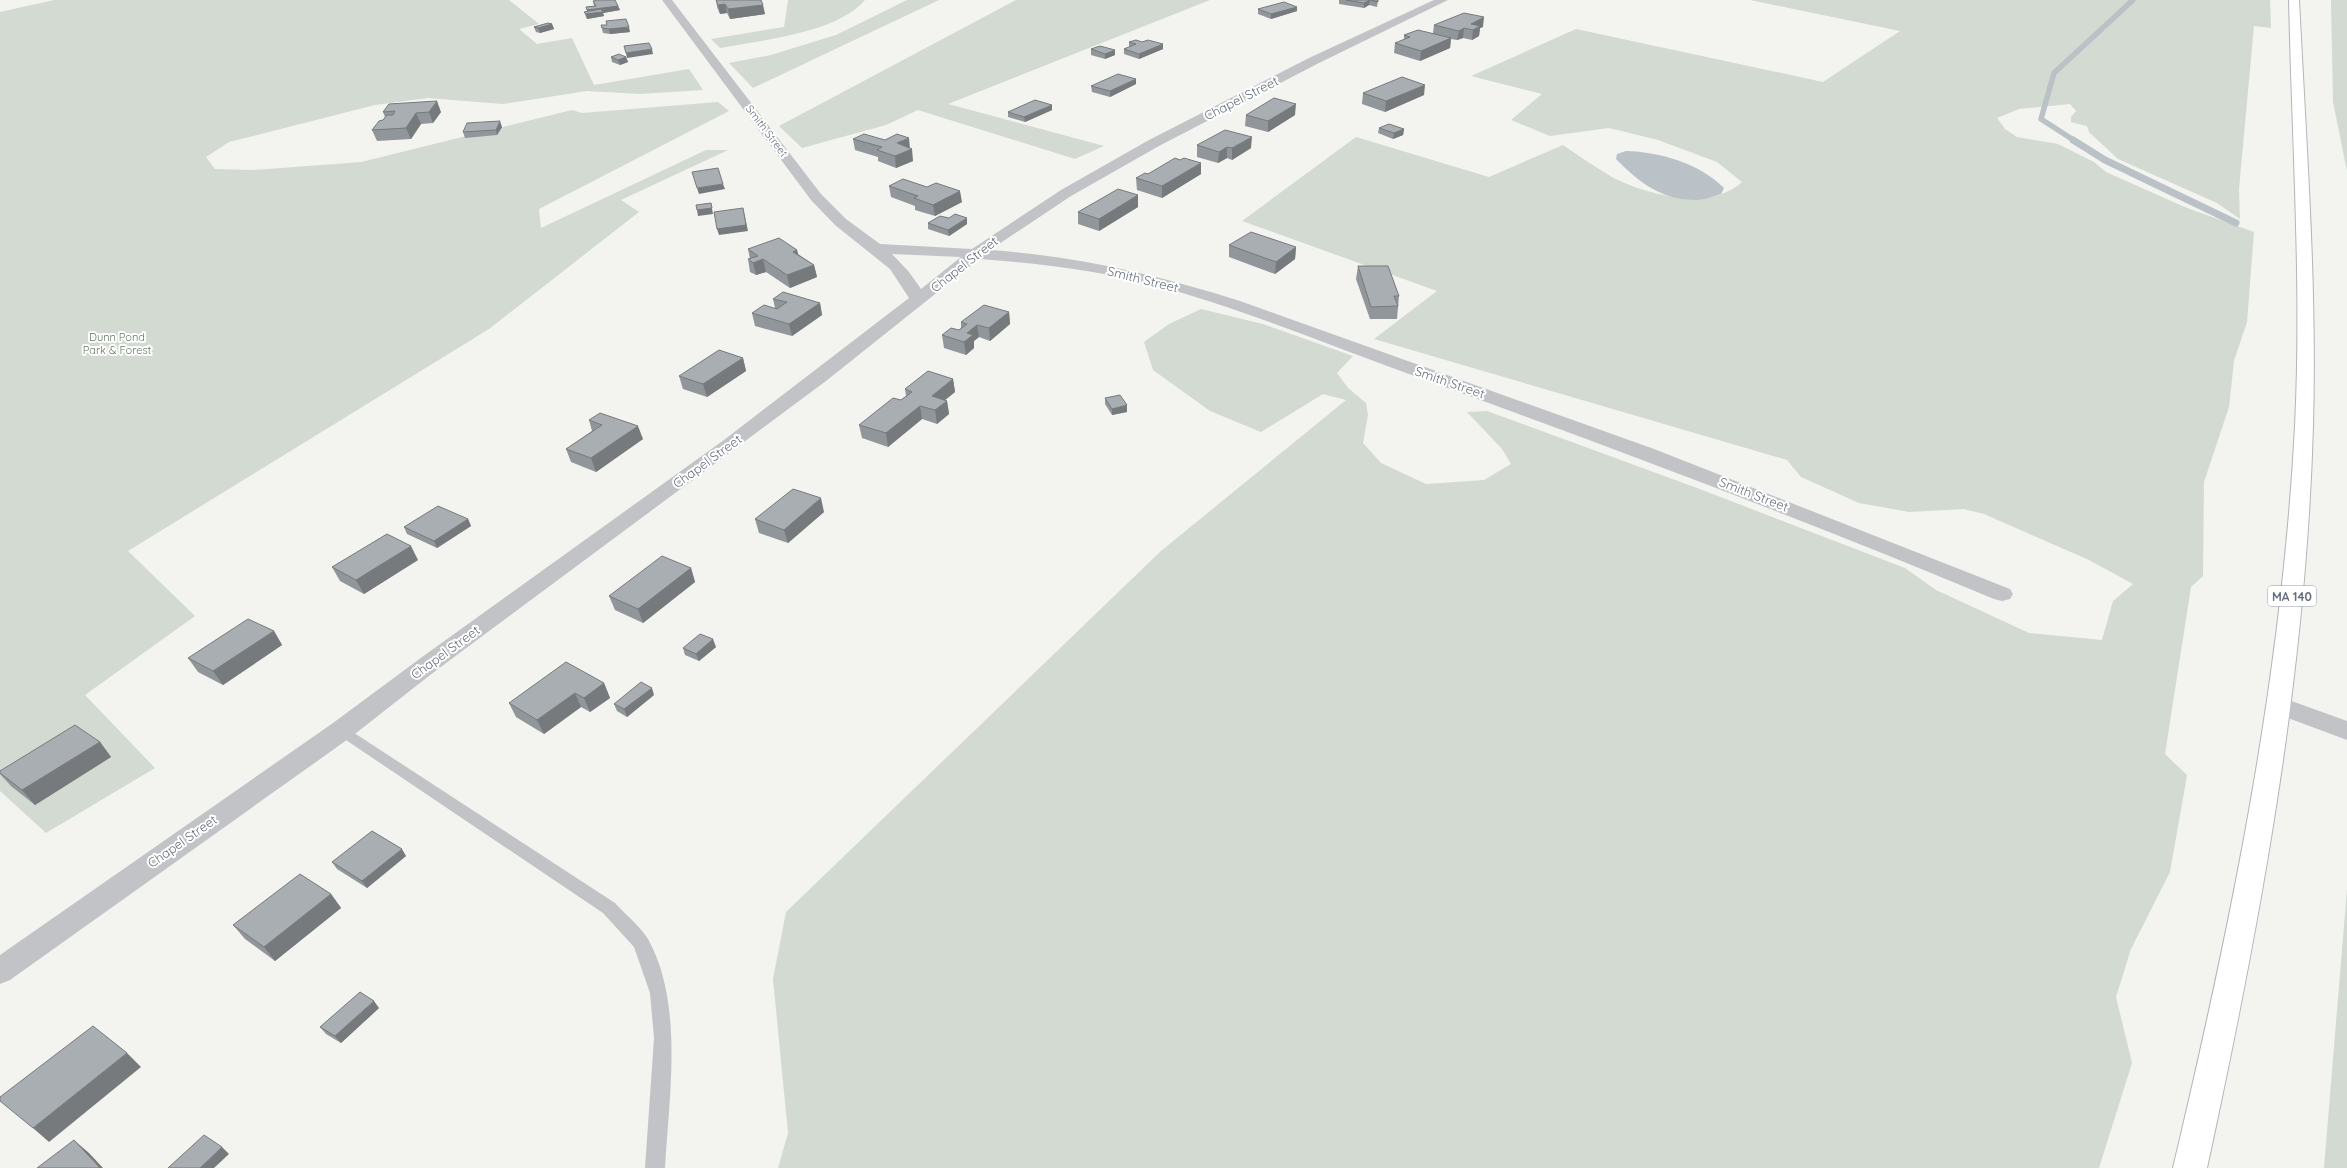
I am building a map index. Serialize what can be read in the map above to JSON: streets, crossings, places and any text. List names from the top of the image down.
{
  "streets": {
    "highway": ["MA 140"],
    "street": ["Chapel Street", "Smith Street"]
  },
  "crossings": [
    ["Chapel Street", "Smith Street"]
  ],
  "parks": ["Dunn Pond Park & Forest"]
}
